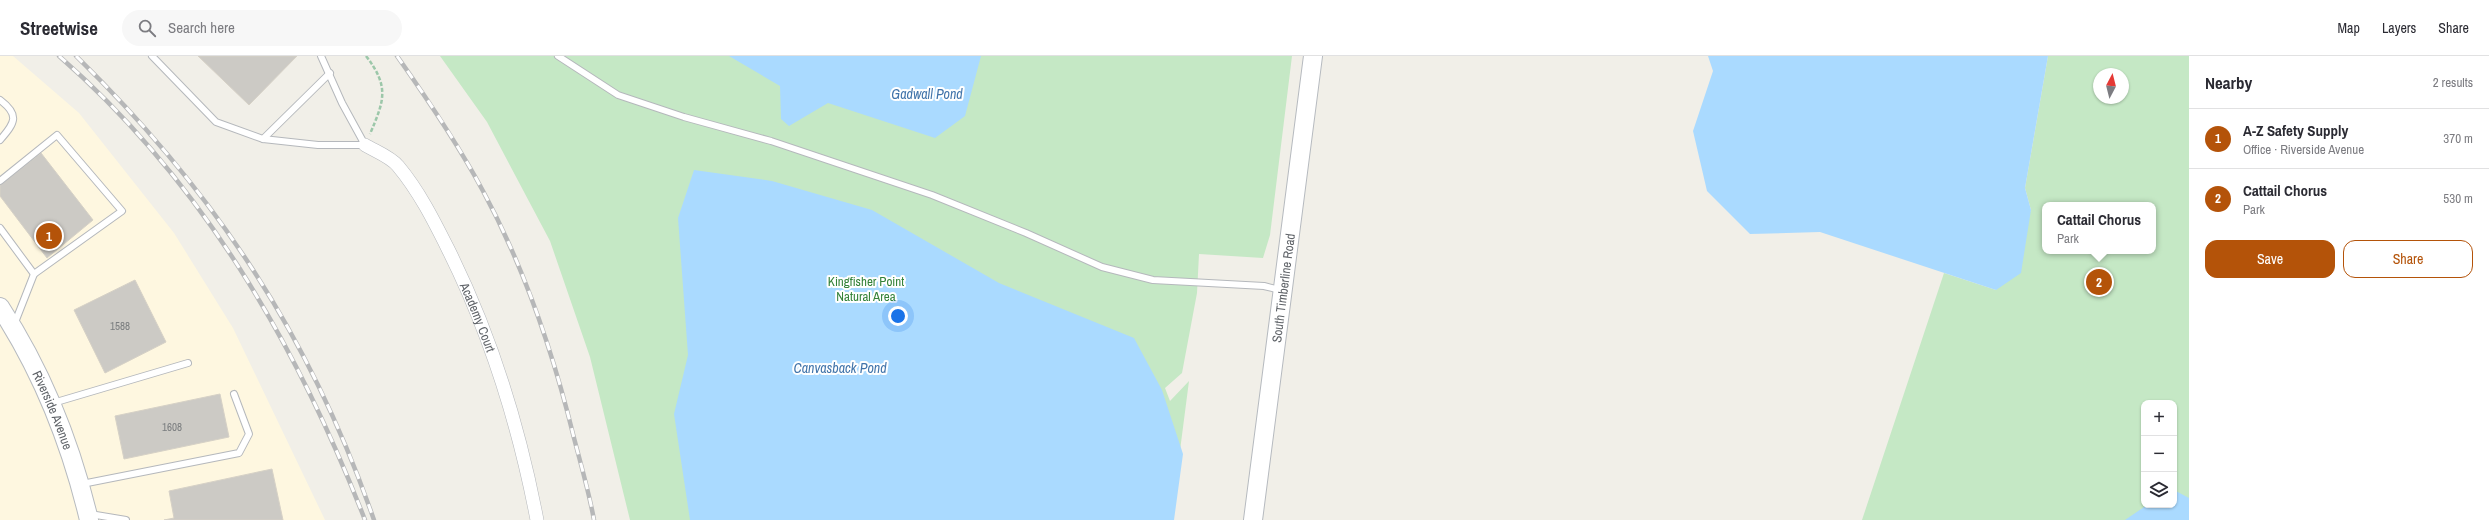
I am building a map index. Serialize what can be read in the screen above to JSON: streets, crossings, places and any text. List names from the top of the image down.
{
  "streets": {
    "main road": ["South Timberline Road", "Riverside Avenue"],
    "street": ["Academy Court"]
  },
  "water": ["Gadwall Pond", "Canvasback Pond"],
  "parks": ["Kingfisher Point Natural Area"],
  "house_numbers": ["1588", "1608"],
  "north": "top",
  "page": {
    "header": "Streetwise",
    "search": "Search here",
    "nav": ["Map", "Layers", "Share"],
    "heading": ["Nearby", "2 results"],
    "list": [
      {
        "mark": "1",
        "name": "A-Z Safety Supply",
        "note": "Office · Riverside Avenue",
        "value": "370 m"
      },
      {
        "mark": "2",
        "name": "Cattail Chorus",
        "note": "Park",
        "value": "530 m"
      }
    ],
    "popup": ["Cattail Chorus", "Park"],
    "pins": ["1", "2"],
    "buttons": ["Save", "Share"],
    "map_buttons": ["+", "−"]
  }
}
